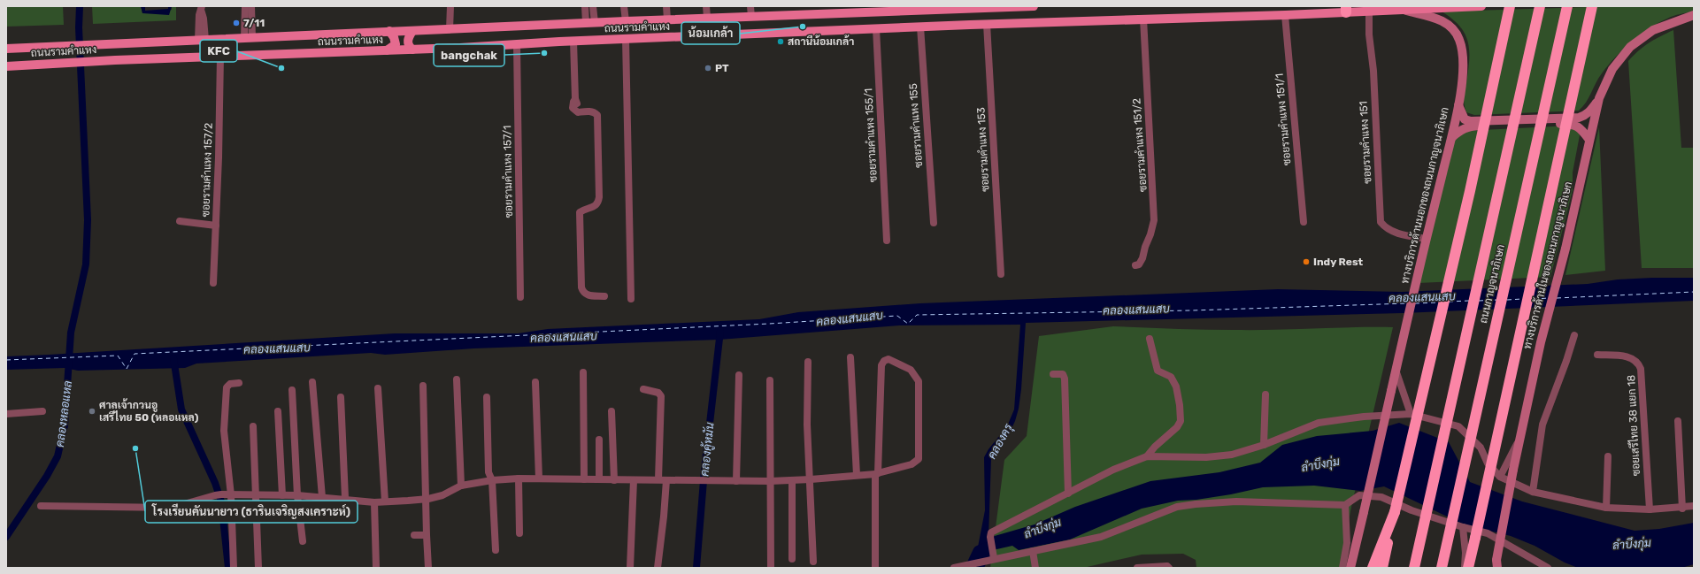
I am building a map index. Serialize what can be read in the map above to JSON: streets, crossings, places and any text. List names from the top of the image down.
{
  "streets": {
    "highway": ["ถนนกาญจนาภิเษก"],
    "main road": ["ถนนรามคำแหง", "ทางบริการด้านนอกของถนนกาญจนาภิเษก", "ทางบริการด้านในของถนนกาญจนาภิเษก"],
    "street": [
      "ซอยรามคำแหง 151/1",
      "ซอยรามคำแหง 155",
      "ซอยรามคำแหง 155/1",
      "ซอยรามคำแหง 151",
      "ซอยรามคำแหง 151/2",
      "ซอยรามคำแหง 153",
      "ซอยรามคำแหง 157/2",
      "ซอยรามคำแหง 157/1",
      "ซอยเสรีไทย 38 แยก 18"
    ]
  },
  "crossings": [
    ["ถนนรามคำแหง", "ซอยรามคำแหง 151/1"],
    ["ถนนรามคำแหง", "ซอยรามคำแหง 155"],
    ["ถนนรามคำแหง", "ซอยรามคำแหง 155/1"],
    ["ถนนรามคำแหง", "ซอยรามคำแหง 151"],
    ["ถนนรามคำแหง", "ซอยรามคำแหง 151/2"],
    ["ถนนรามคำแหง", "ซอยรามคำแหง 153"],
    ["ถนนรามคำแหง", "ซอยรามคำแหง 157/2"],
    ["ถนนรามคำแหง", "ซอยรามคำแหง 157/1"],
    ["ถนนรามคำแหง", "ทางบริการด้านนอกของถนนกาญจนาภิเษก"],
    ["ซอยรามคำแหง 151", "ทางบริการด้านนอกของถนนกาญจนาภิเษก"]
  ],
  "water": [
    "คลองแสนแสบ",
    "คลองหลอแหล",
    "คลองครุ",
    "คลองคู้หมัน",
    "ลำบึงกุ่ม"
  ],
  "places": [
    "7/11",
    "น้อมเกล้า",
    "สถานีน้อมเกล้า",
    "bangchak",
    "KFC",
    "PT",
    "Indy Rest",
    "ศาลเจ้ากวนอู เสรีไทย 50 (หลอแหล)",
    "โรงเรียนคันนายาว (ธารินเจริญสงเคราะห์)"
  ]
}
